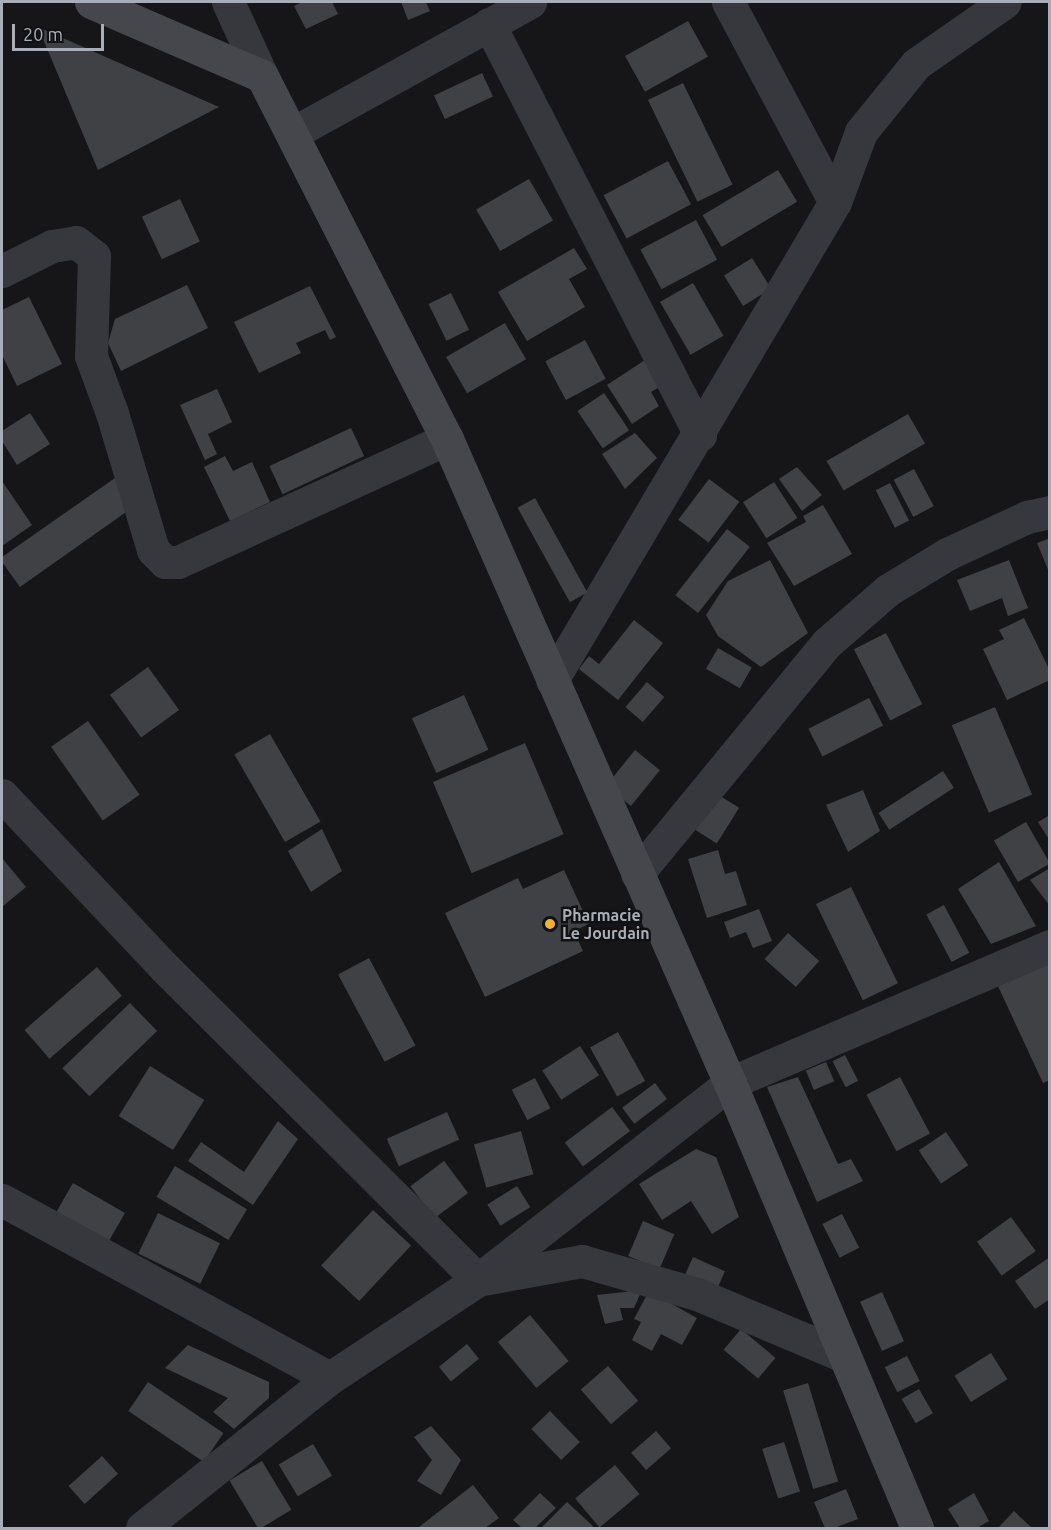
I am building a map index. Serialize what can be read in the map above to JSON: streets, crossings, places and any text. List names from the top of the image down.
{
  "places": ["Pharmacie Le Jourdain"],
  "scale_bar": "20 m"
}
